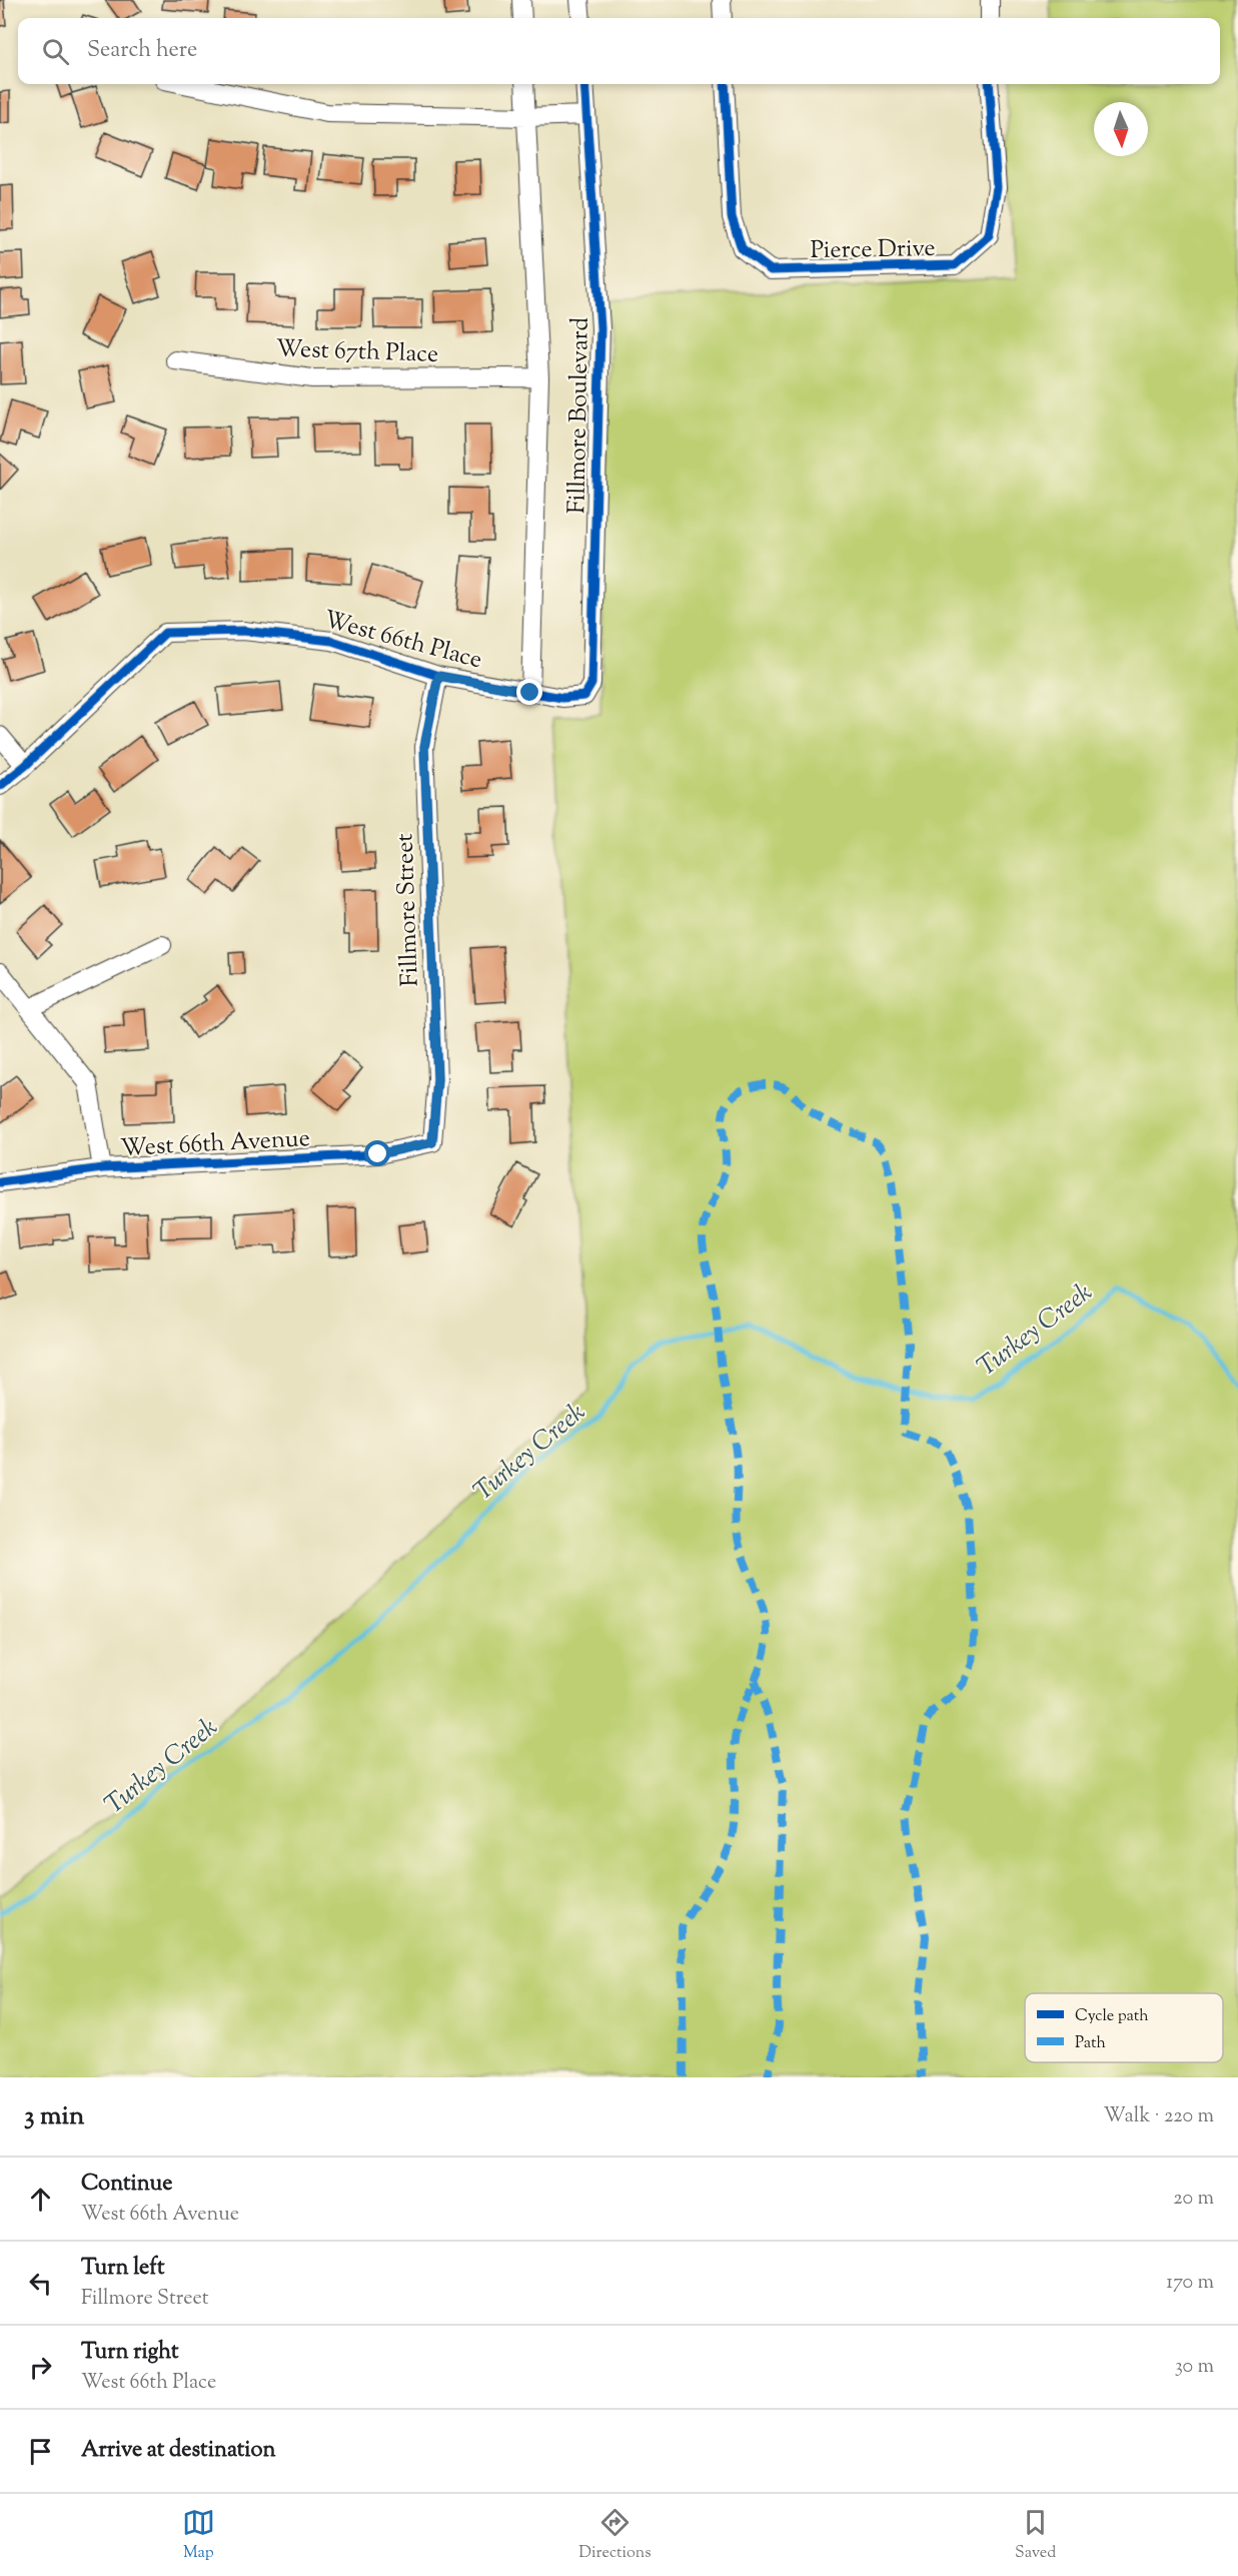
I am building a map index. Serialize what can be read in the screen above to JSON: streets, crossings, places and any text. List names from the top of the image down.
{
  "streets": {
    "street": [
      "Pierce Drive",
      "West 67th Place",
      "Fillmore Boulevard",
      "West 66th Place",
      "Fillmore Street",
      "West 66th Avenue"
    ]
  },
  "crossings": [
    ["West 67th Place", "Fillmore Boulevard"],
    ["Fillmore Boulevard", "West 66th Place"],
    ["West 66th Place", "Fillmore Street"],
    ["Fillmore Street", "West 66th Avenue"]
  ],
  "water": ["Turkey Creek"],
  "legend": ["Cycle path", "Path"],
  "north": "bottom",
  "page": {
    "search": "Search here",
    "heading": ["3 min", "Walk · 220 m"],
    "list": [
      ["Continue", "West 66th Avenue", "20 m"],
      ["Turn left", "Fillmore Street", "170 m"],
      ["Turn right", "West 66th Place", "30 m"],
      "Arrive at destination"
    ],
    "nav": ["Map", "Directions", "Saved"]
  }
}
